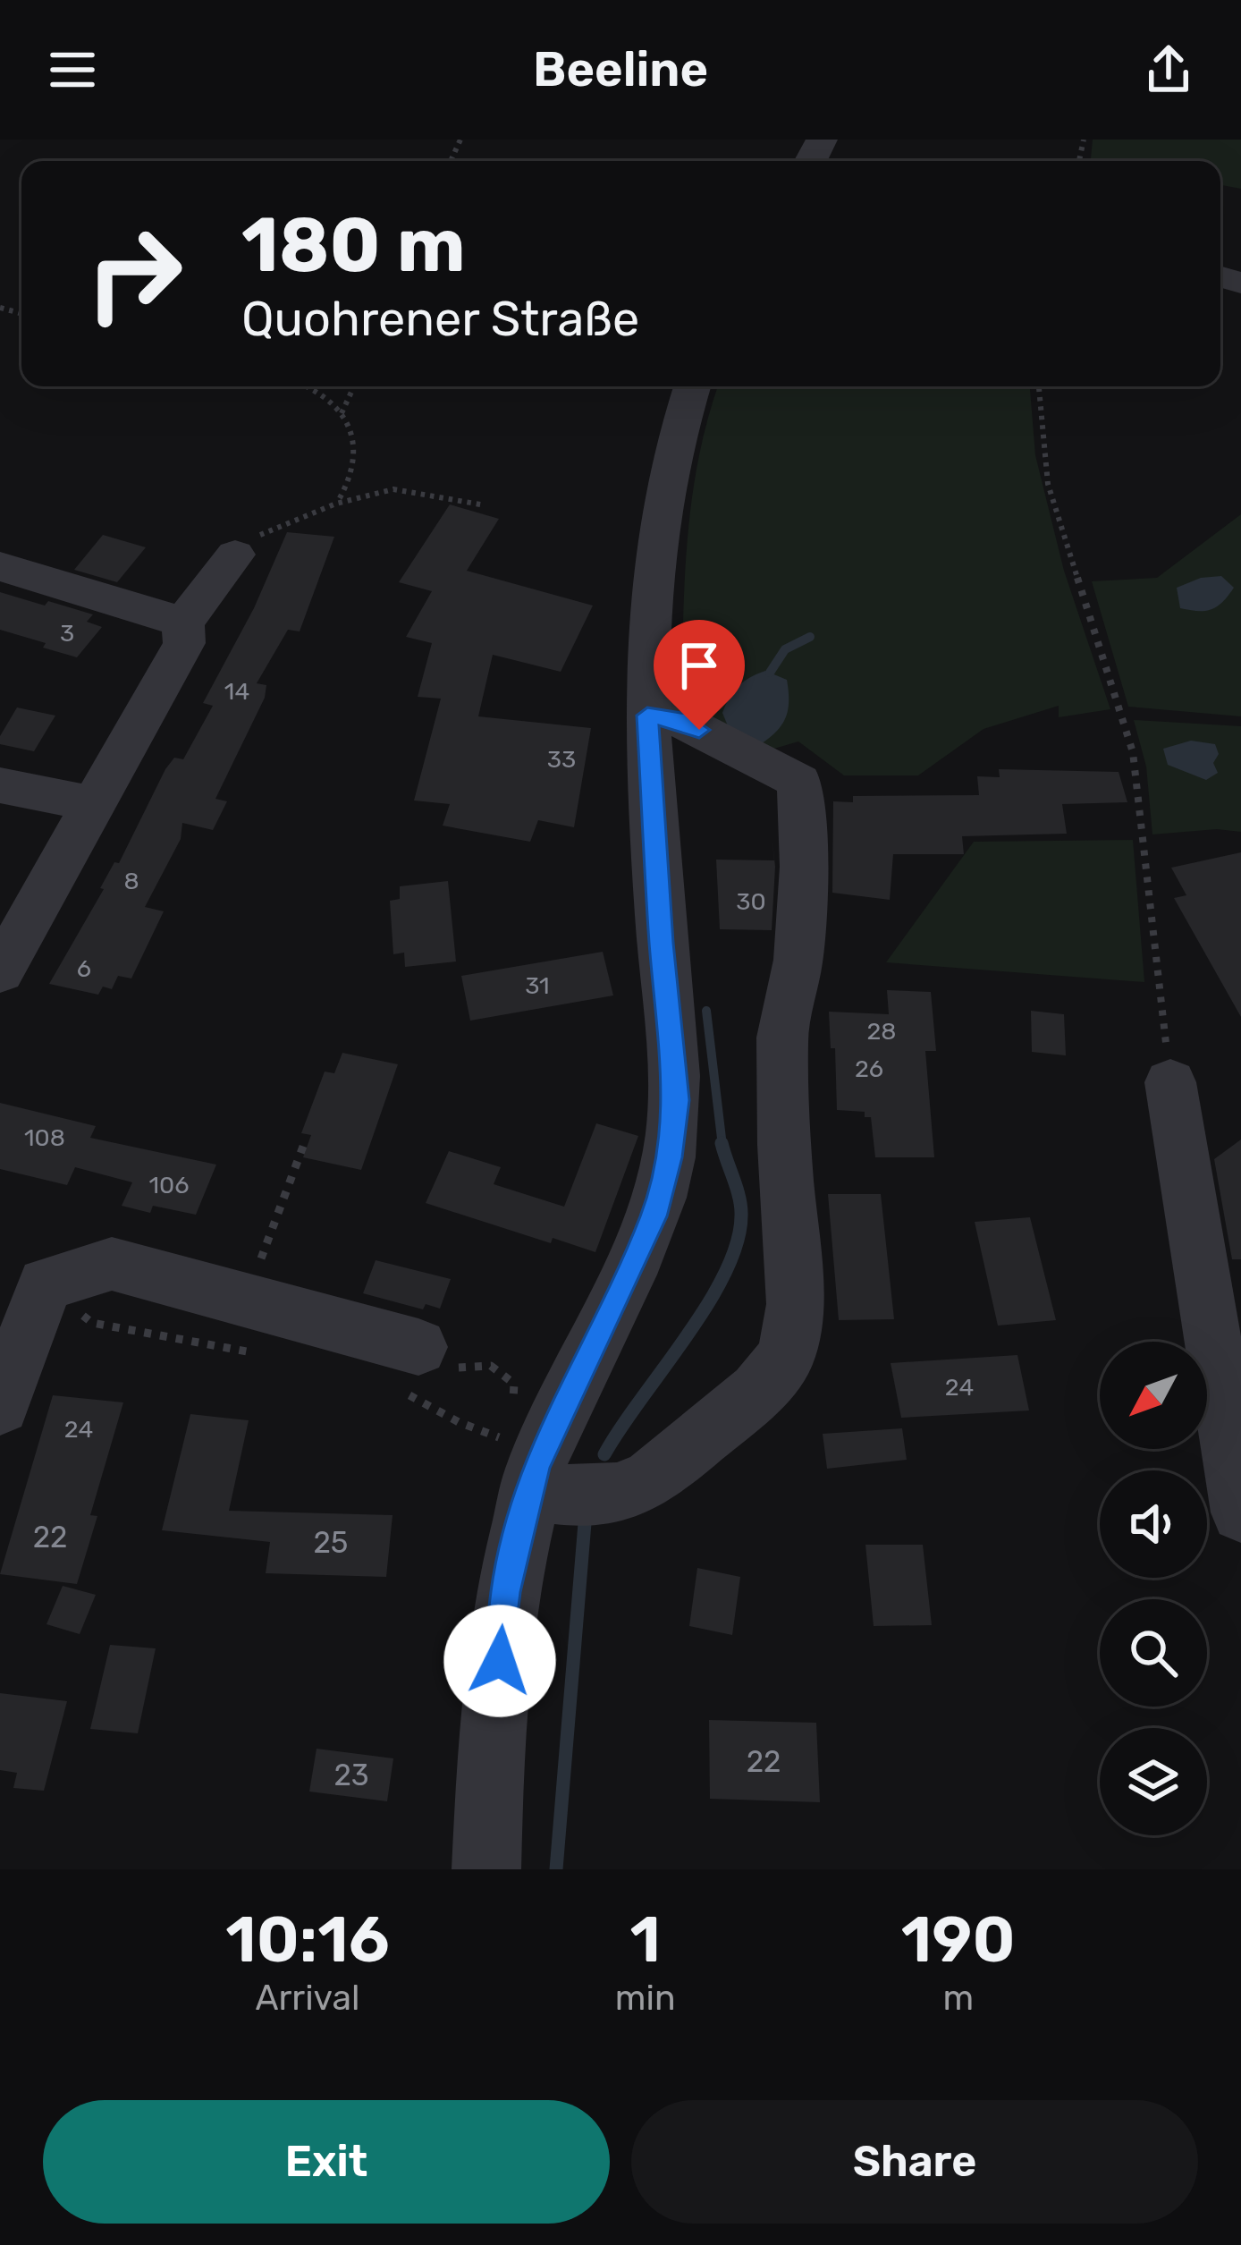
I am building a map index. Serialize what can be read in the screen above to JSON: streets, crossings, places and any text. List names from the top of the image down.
{
  "house_numbers": [
    "3",
    "14",
    "33",
    "8",
    "30",
    "6",
    "31",
    "28",
    "26",
    "108",
    "106",
    "24",
    "24",
    "22",
    "25",
    "22",
    "23"
  ],
  "north": "bottom left",
  "page": {
    "header": "Beeline",
    "turn": ["180 m", "Quohrener Straße"],
    "eta": [
      "10:16",
      "Arrival",
      "1",
      "min",
      "190",
      "m"
    ],
    "buttons": ["Exit", "Share"]
  }
}
